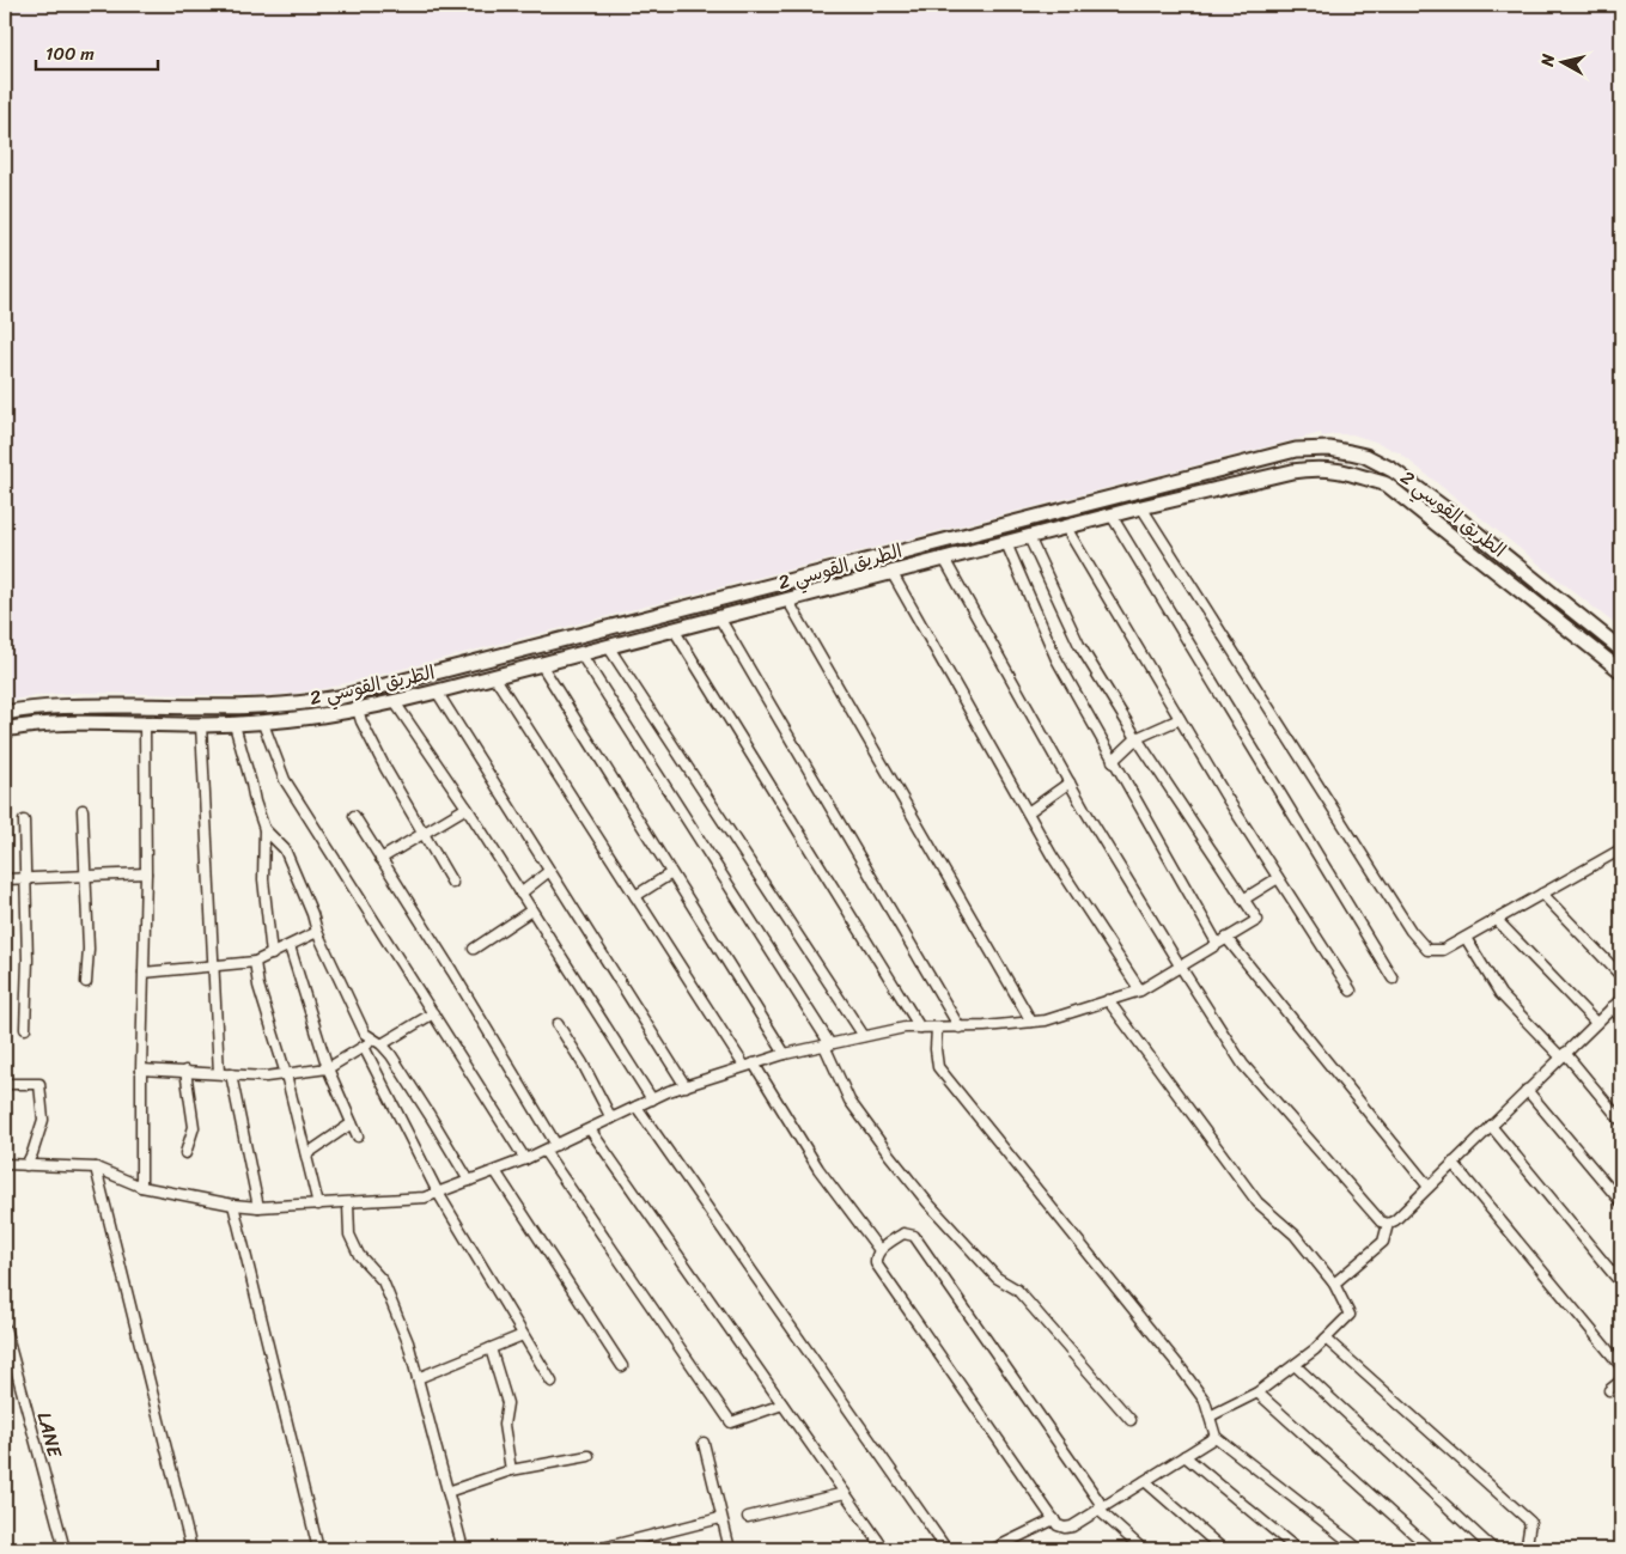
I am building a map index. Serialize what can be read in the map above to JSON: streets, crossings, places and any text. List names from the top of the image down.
{
  "streets": {
    "highway": ["الطريق القوسي 2"],
    "street": ["LANE"]
  },
  "scale_bar": "100 m",
  "north": "left"
}
